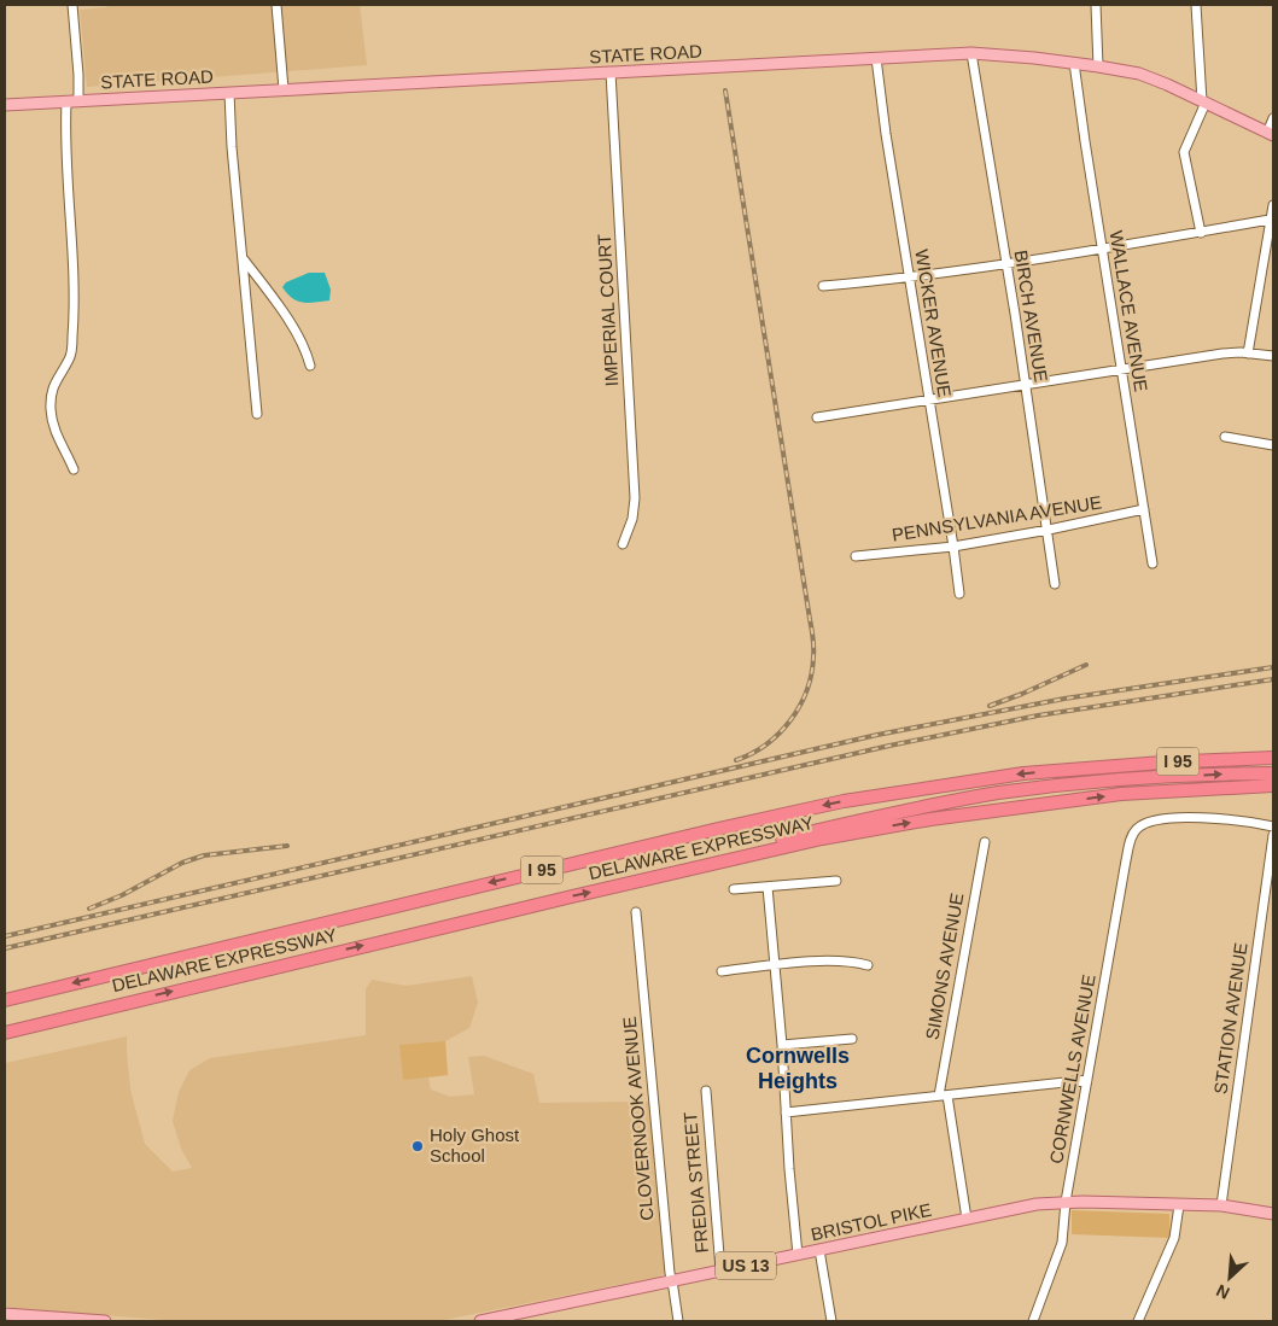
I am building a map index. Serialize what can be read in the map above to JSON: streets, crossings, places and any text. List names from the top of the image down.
{
  "streets": {
    "highway": ["I 95", "DELAWARE EXPRESSWAY"],
    "main road": ["STATE ROAD", "BRISTOL PIKE", "US 13"],
    "street": [
      "IMPERIAL COURT",
      "WALLACE AVENUE",
      "BIRCH AVENUE",
      "WICKER AVENUE",
      "PENNSYLVANIA AVENUE",
      "SIMONS AVENUE",
      "STATION AVENUE",
      "CORNWELLS AVENUE",
      "CLOVERNOOK AVENUE",
      "FREDIA STREET"
    ]
  },
  "crossings": [
    ["STATE ROAD", "IMPERIAL COURT"],
    ["STATE ROAD", "WALLACE AVENUE"],
    ["STATE ROAD", "BIRCH AVENUE"],
    ["STATE ROAD", "WICKER AVENUE"],
    ["WALLACE AVENUE", "PENNSYLVANIA AVENUE"],
    ["BIRCH AVENUE", "PENNSYLVANIA AVENUE"],
    ["WICKER AVENUE", "PENNSYLVANIA AVENUE"],
    ["SIMONS AVENUE", "BRISTOL PIKE"],
    ["STATION AVENUE", "BRISTOL PIKE"],
    ["CORNWELLS AVENUE", "BRISTOL PIKE"],
    ["CLOVERNOOK AVENUE", "BRISTOL PIKE"],
    ["FREDIA STREET", "BRISTOL PIKE"]
  ],
  "districts": ["Cornwells Heights"],
  "places": ["Holy Ghost School"],
  "north": "bottom left"
}
